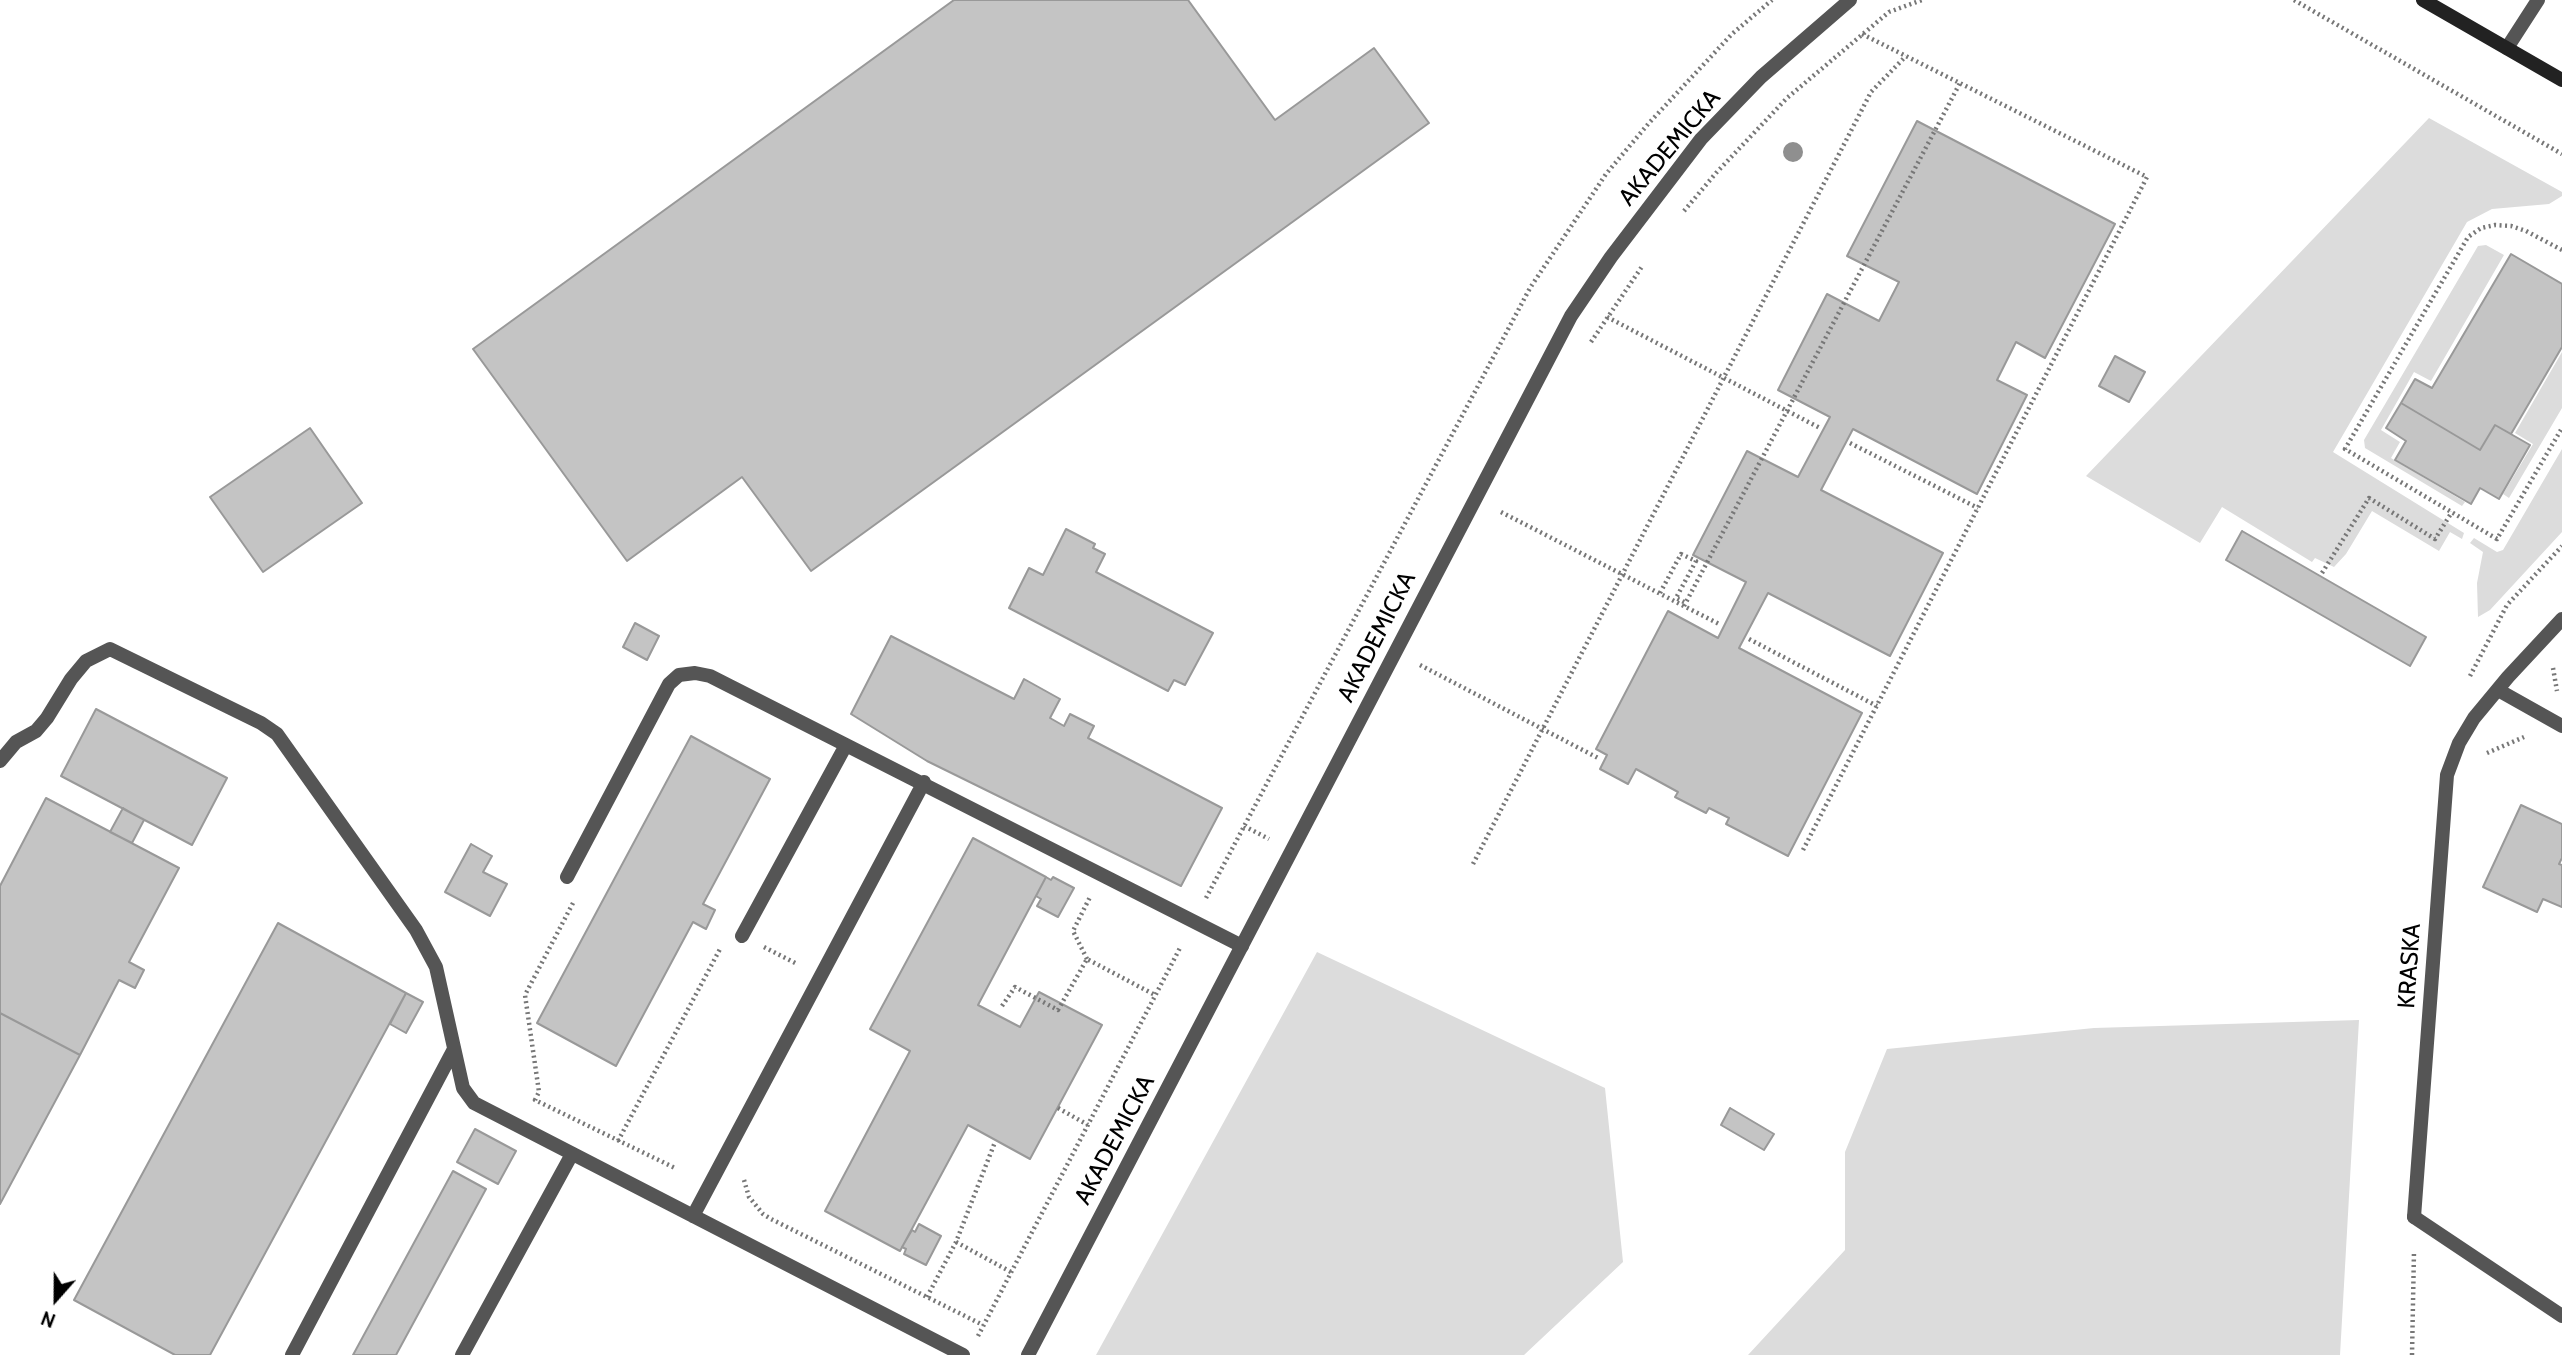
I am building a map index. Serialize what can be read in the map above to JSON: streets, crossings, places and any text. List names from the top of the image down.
{
  "streets": {
    "street": ["AKADEMICKA", "KRASKA"]
  },
  "north": "bottom"
}
